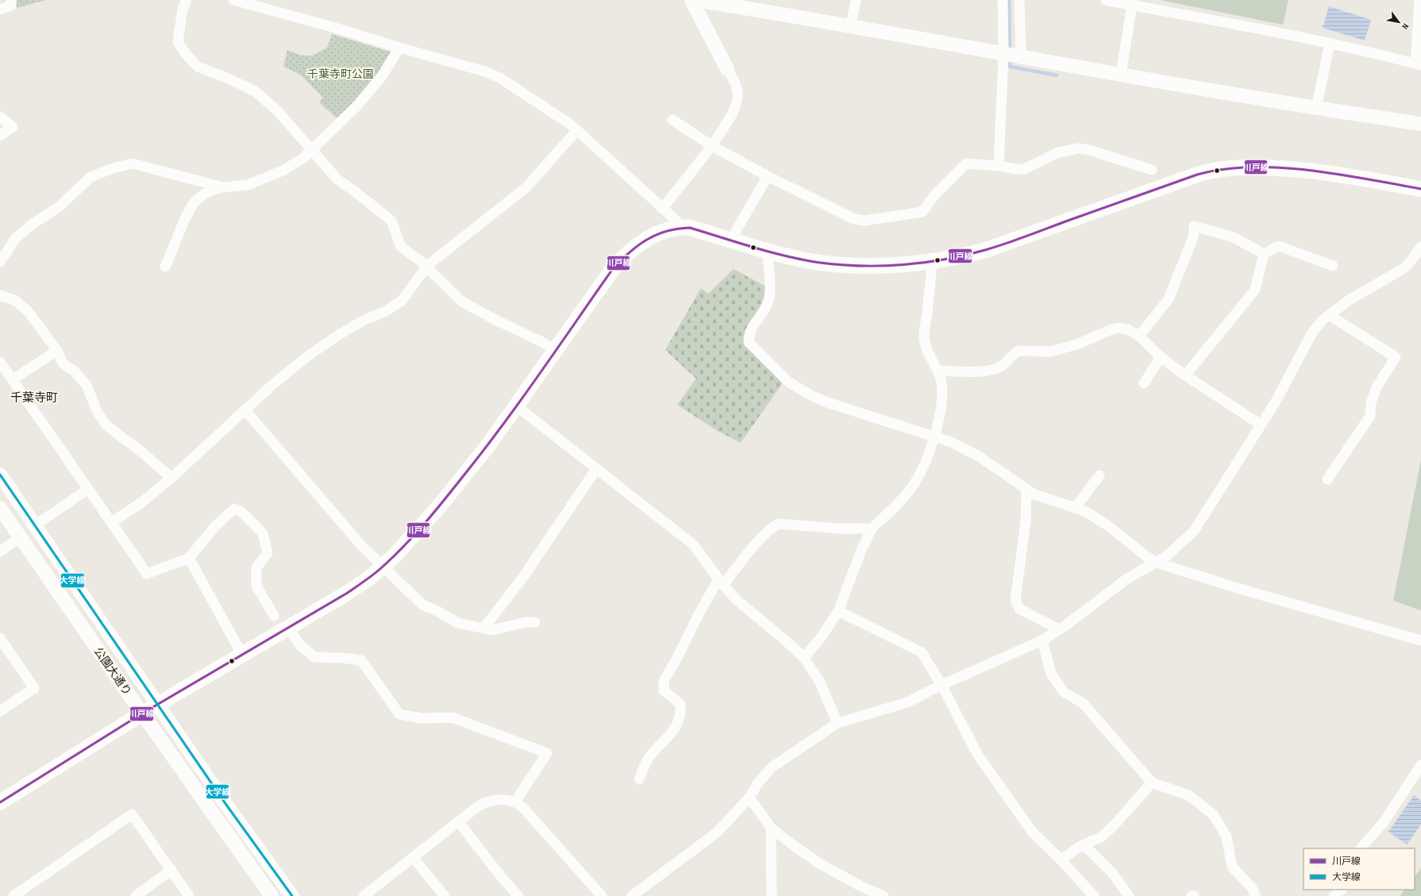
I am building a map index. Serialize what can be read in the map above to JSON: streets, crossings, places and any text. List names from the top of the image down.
{
  "streets": {
    "street": ["公園大通り"]
  },
  "districts": ["千葉寺町"],
  "parks": ["千葉寺町公園"],
  "lines": ["transit line 川戸線", "transit line 大学線"],
  "legend": ["川戸線", "大学線"],
  "north": "bottom right"
}
